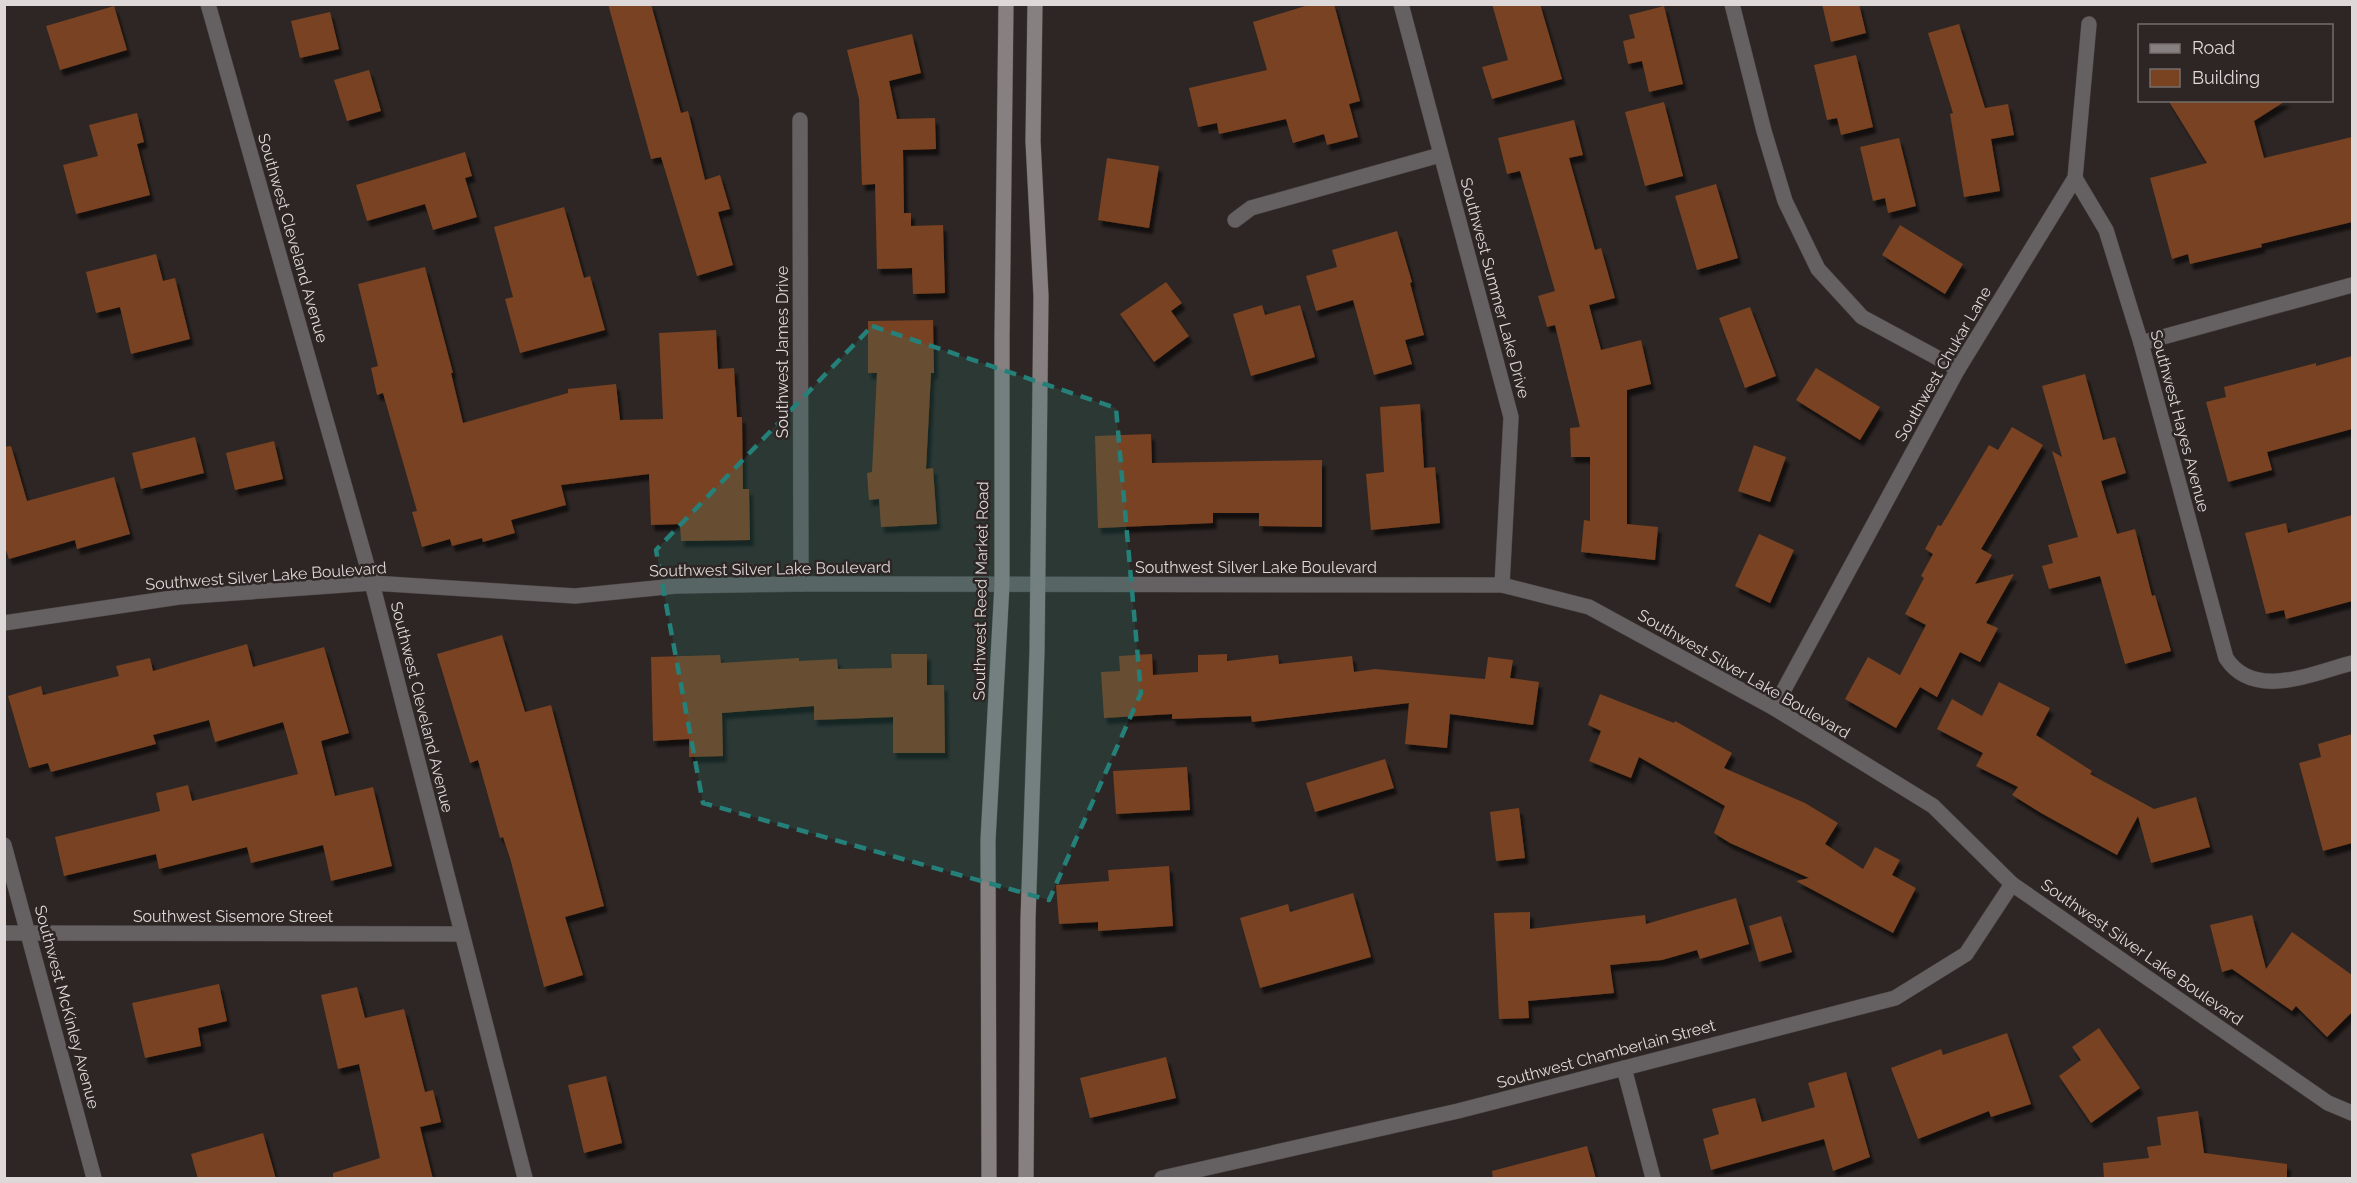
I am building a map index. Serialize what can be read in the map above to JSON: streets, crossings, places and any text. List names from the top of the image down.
{
  "streets": {
    "main road": ["Southwest Reed Market Road"],
    "street": [
      "Southwest Cleveland Avenue",
      "Southwest Summer Lake Drive",
      "Southwest James Drive",
      "Southwest Chukar Lane",
      "Southwest Hayes Avenue",
      "Southwest Silver Lake Boulevard",
      "Southwest Sisemore Street",
      "Southwest McKinley Avenue",
      "Southwest Chamberlain Street"
    ]
  },
  "crossings": [
    ["Southwest Cleveland Avenue", "Southwest Silver Lake Boulevard"],
    ["Southwest Cleveland Avenue", "Southwest Sisemore Street"],
    ["Southwest Summer Lake Drive", "Southwest Silver Lake Boulevard"],
    ["Southwest James Drive", "Southwest Silver Lake Boulevard"],
    ["Southwest Chukar Lane", "Southwest Hayes Avenue"],
    ["Southwest Chukar Lane", "Southwest Silver Lake Boulevard"],
    ["Southwest Silver Lake Boulevard", "Southwest Reed Market Road"],
    ["Southwest Silver Lake Boulevard", "Southwest Chamberlain Street"],
    ["Southwest Sisemore Street", "Southwest McKinley Avenue"]
  ],
  "legend": ["Road", "Building"]
}
